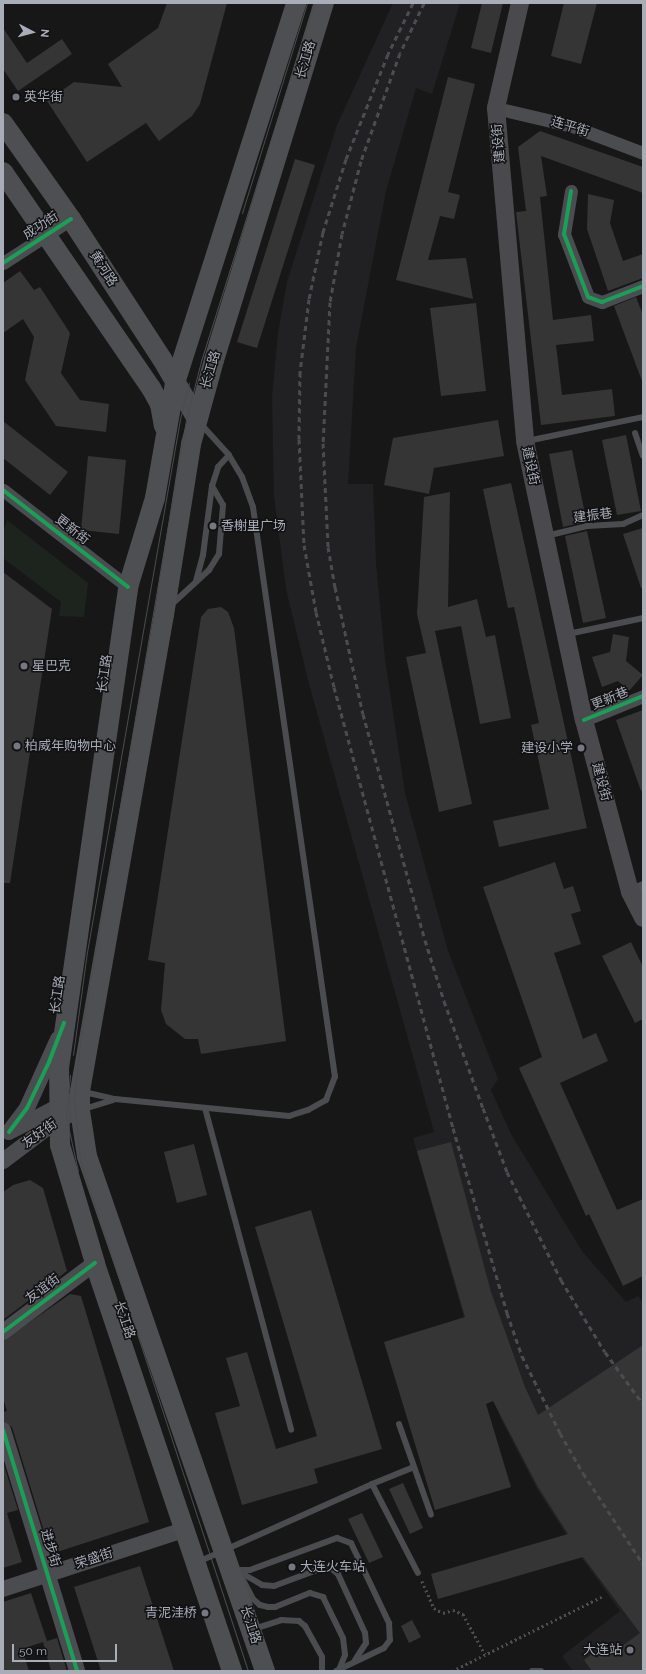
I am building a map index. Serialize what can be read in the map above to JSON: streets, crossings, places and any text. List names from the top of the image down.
{
  "streets": {
    "main road": ["长江路", "建设街", "黄河路"],
    "street": [
      "连平街",
      "成功街",
      "更新街",
      "更新巷",
      "友好街",
      "友谊街",
      "进步街",
      "荣盛街"
    ],
    "lane": ["建振巷"]
  },
  "crossings": [
    ["长江路", "黄河路"],
    ["长江路", "更新街"],
    ["长江路", "友好街"],
    ["长江路", "友谊街"],
    ["长江路", "荣盛街"],
    ["连平街", "建设街"],
    ["建设街", "建振巷"],
    ["建设街", "更新巷"],
    ["成功街", "黄河路"],
    ["进步街", "荣盛街"]
  ],
  "places": [
    "英华街",
    "香榭里广场",
    "星巴克",
    "柏威年购物中心",
    "建设小学",
    "大连火车站",
    "青泥洼桥",
    "大连站"
  ],
  "scale_bar": "50 m",
  "north": "right"
}
